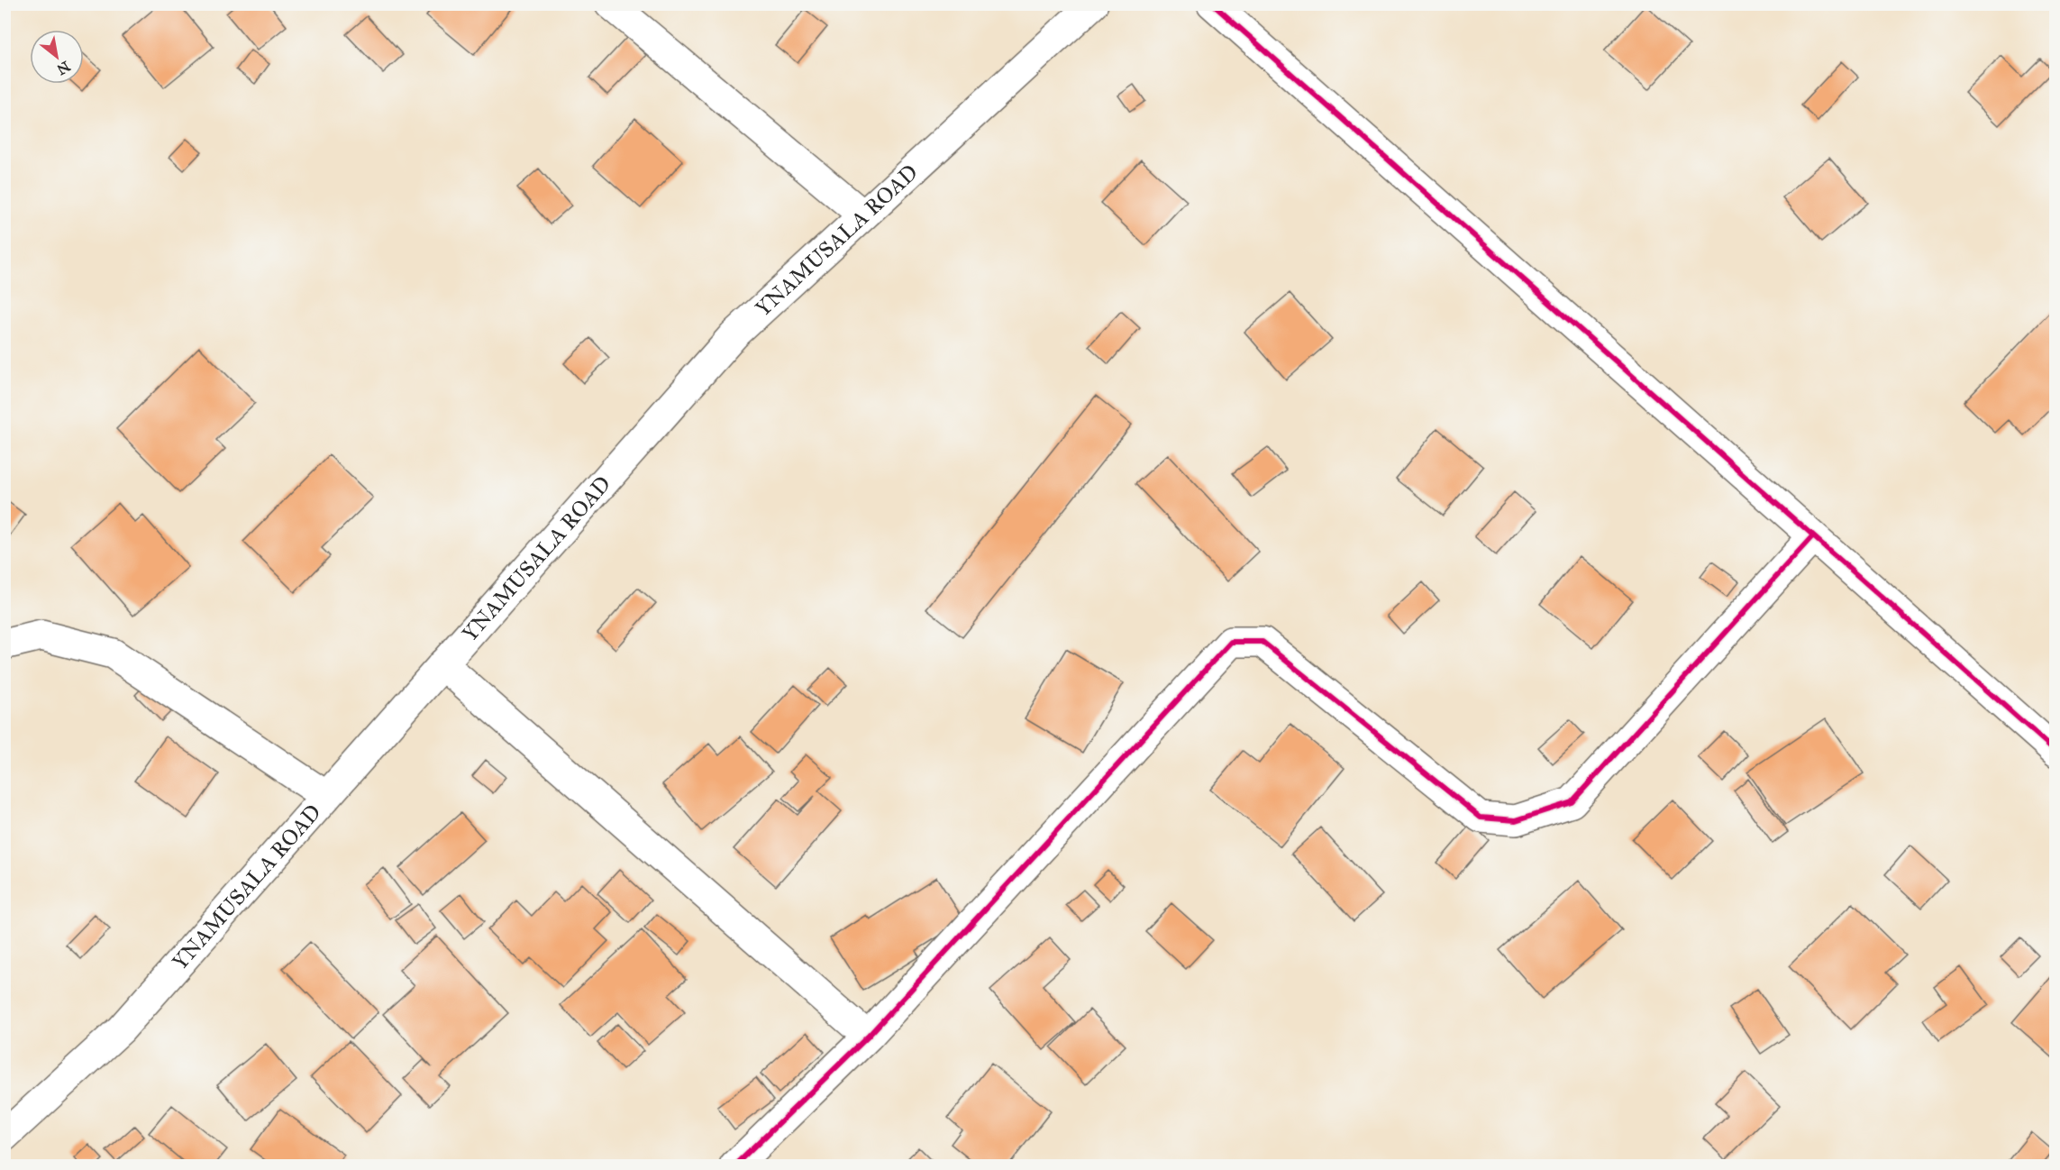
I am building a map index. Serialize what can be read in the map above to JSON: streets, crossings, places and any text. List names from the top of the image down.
{
  "streets": {
    "street": ["YNAMUSALA ROAD"]
  },
  "north": "bottom right"
}
